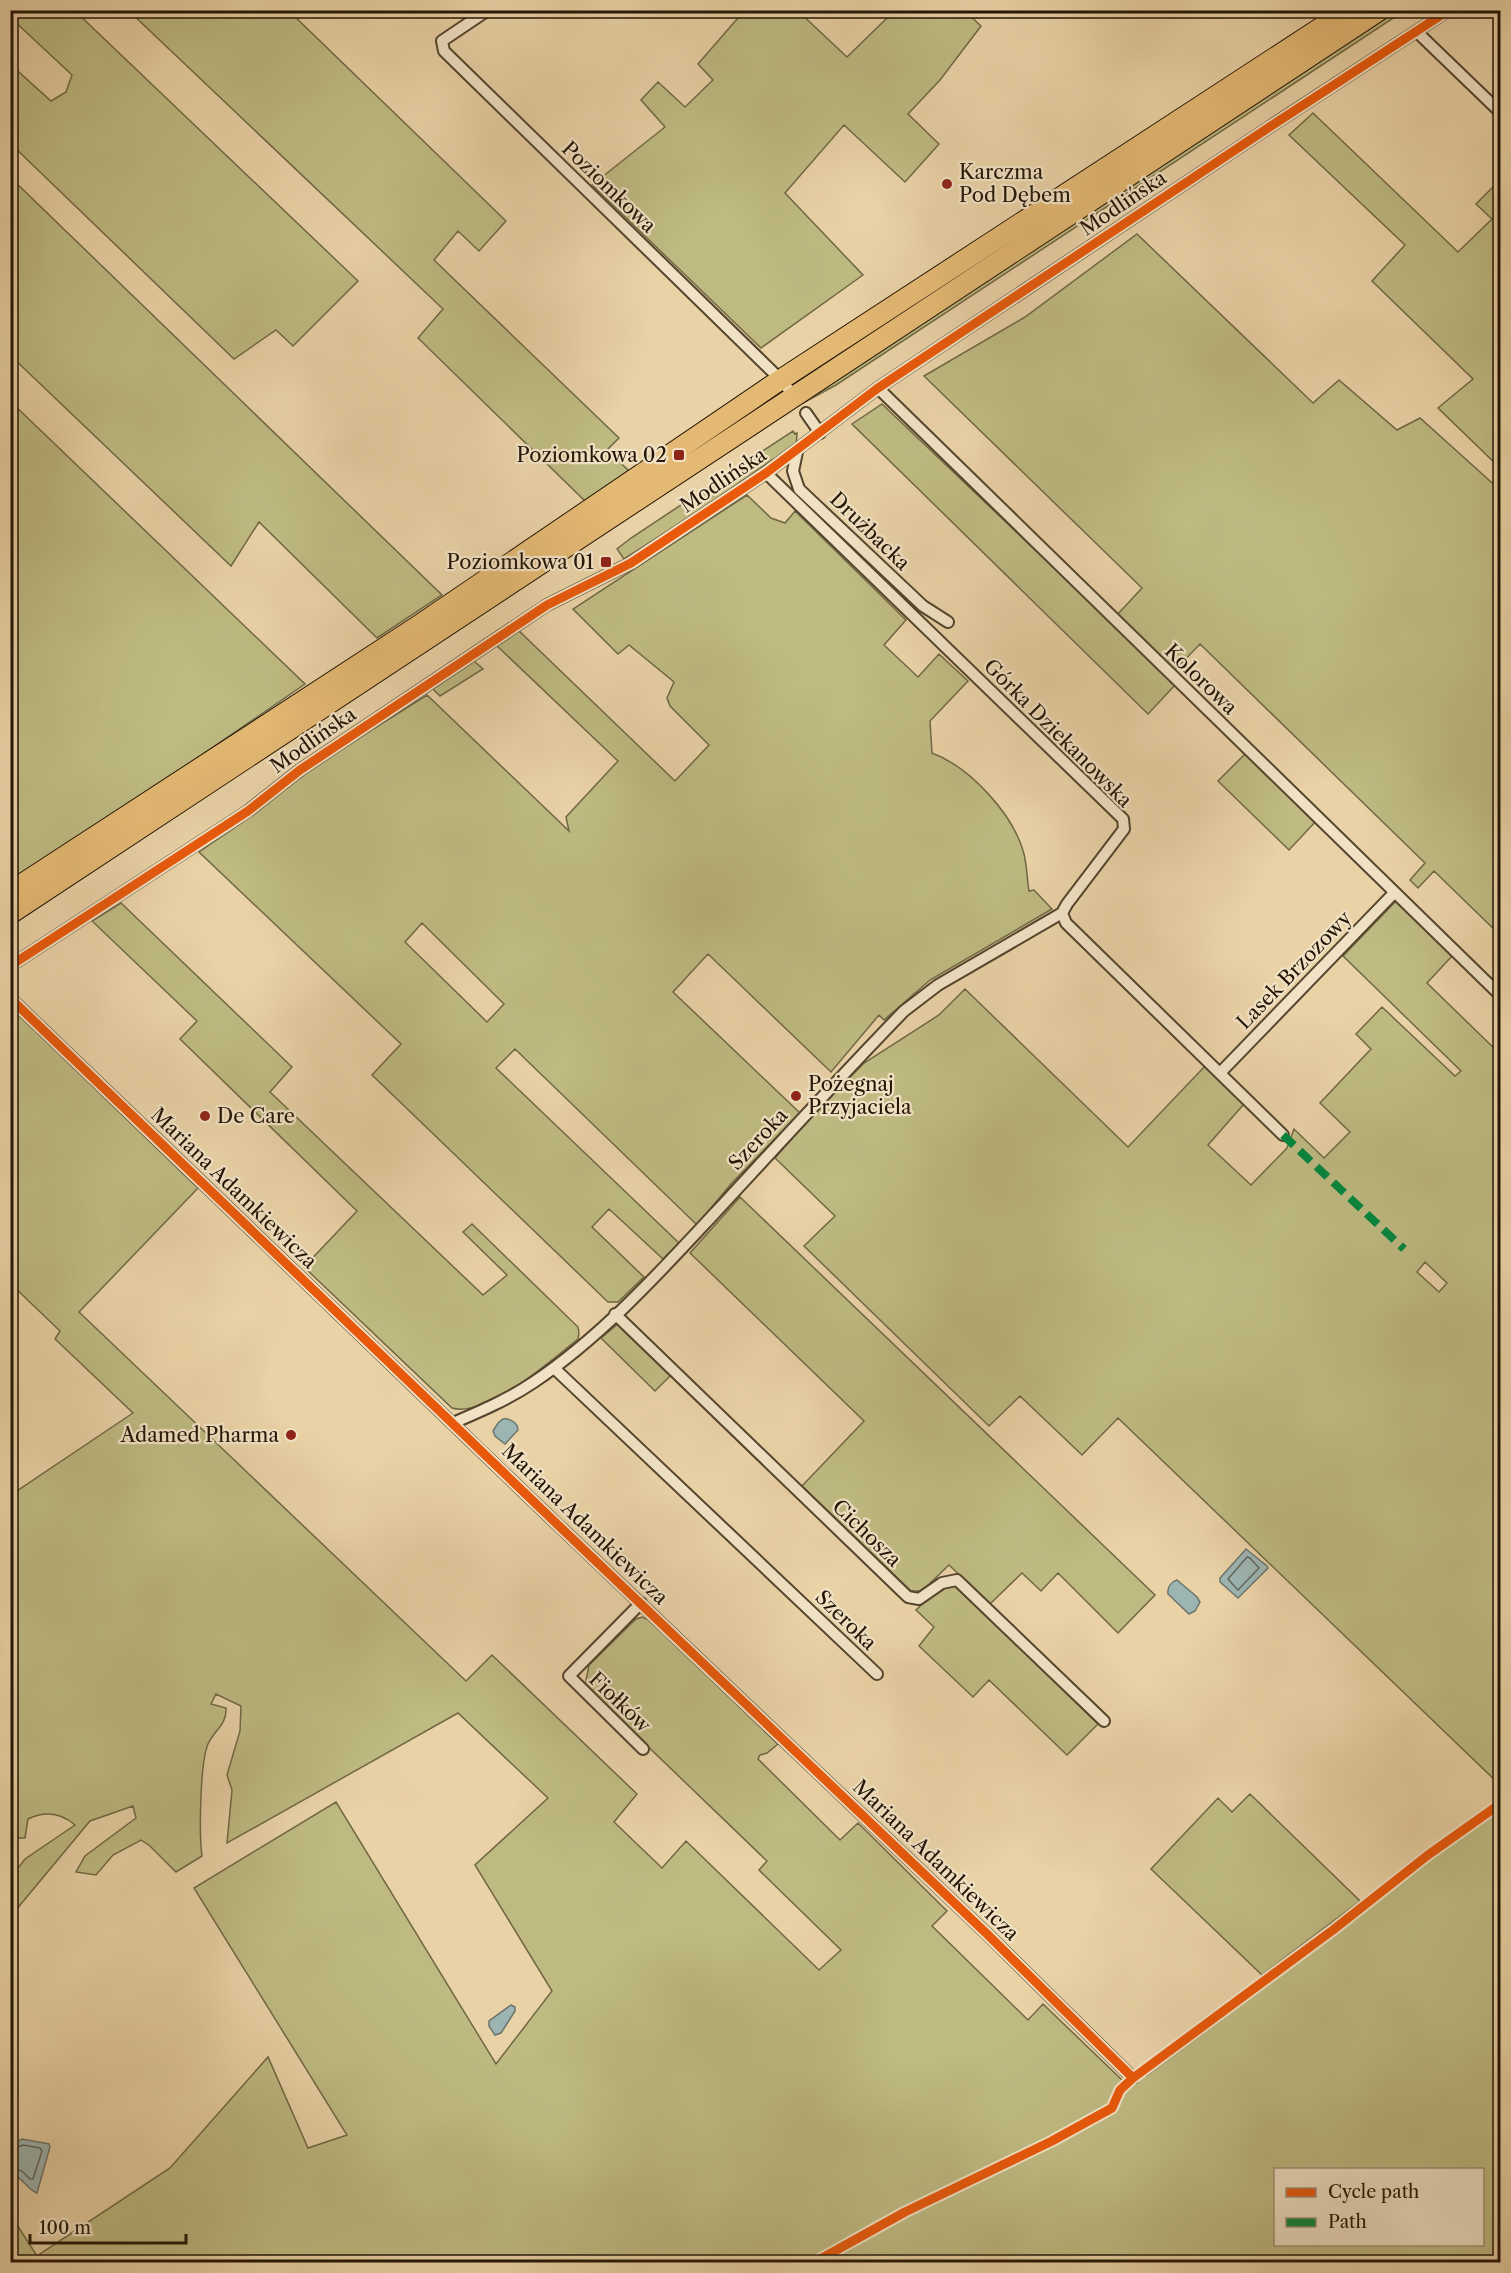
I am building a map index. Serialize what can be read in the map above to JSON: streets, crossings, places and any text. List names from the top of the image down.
{
  "streets": {
    "street": [
      "Poziomkowa",
      "Modlińska",
      "Drużbacka",
      "Kolorowa",
      "Górka Dziekanowska",
      "Lasek Brzozowy",
      "Szeroka",
      "Mariana Adamkiewicza",
      "Cichosza",
      "Fiołków"
    ]
  },
  "crossings": [
    ["Modlińska", "Drużbacka"],
    ["Modlińska", "Kolorowa"],
    ["Modlińska", "Górka Dziekanowska"],
    ["Kolorowa", "Lasek Brzozowy"],
    ["Górka Dziekanowska", "Szeroka"],
    ["Szeroka", "Mariana Adamkiewicza"],
    ["Szeroka", "Cichosza"],
    ["Mariana Adamkiewicza", "Fiołków"]
  ],
  "places": {
    "other": [
      "Karczma Pod Dębem",
      "Pożegnaj Przyjaciela",
      "De Care",
      "Adamed Pharma"
    ],
    "transit": ["Poziomkowa 02", "Poziomkowa 01"]
  },
  "legend": ["Cycle path", "Path"],
  "scale_bar": "100 m"
}
